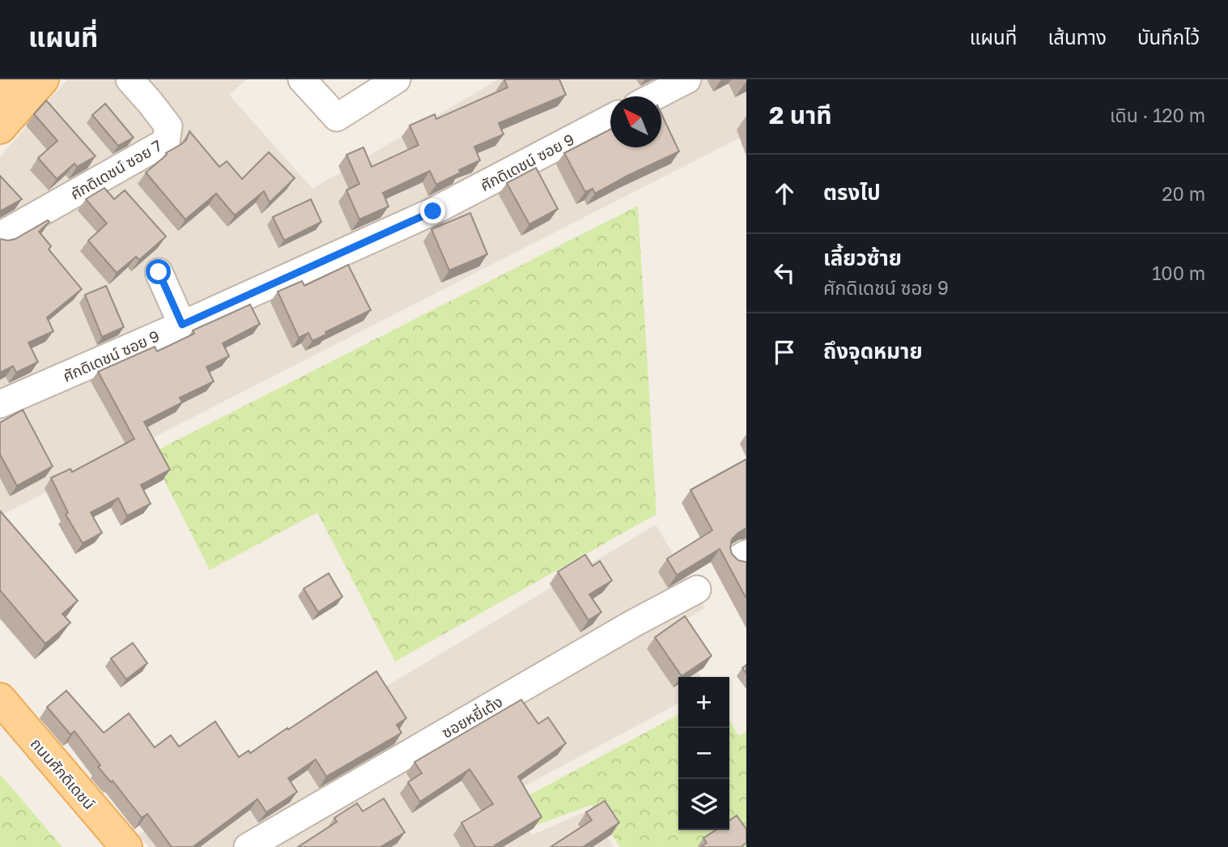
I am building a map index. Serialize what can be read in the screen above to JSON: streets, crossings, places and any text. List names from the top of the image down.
{
  "streets": {
    "main road": ["ถนนศักดิเดชน์"],
    "street": ["ศักดิเดชน์ ซอย 9", "ศักดิเดชน์ ซอย 7", "ซอยหยี่เต้ง"]
  },
  "north": "top left",
  "page": {
    "header": "แผนที่",
    "nav": ["แผนที่", "เส้นทาง", "บันทึกไว้"],
    "heading": ["2 นาที", "เดิน · 120 m"],
    "list": [
      ["ตรงไป", "20 m"],
      ["เลี้ยวซ้าย", "ศักดิเดชน์ ซอย 9", "100 m"],
      "ถึงจุดหมาย"
    ],
    "map_buttons": ["+", "−"]
  }
}
